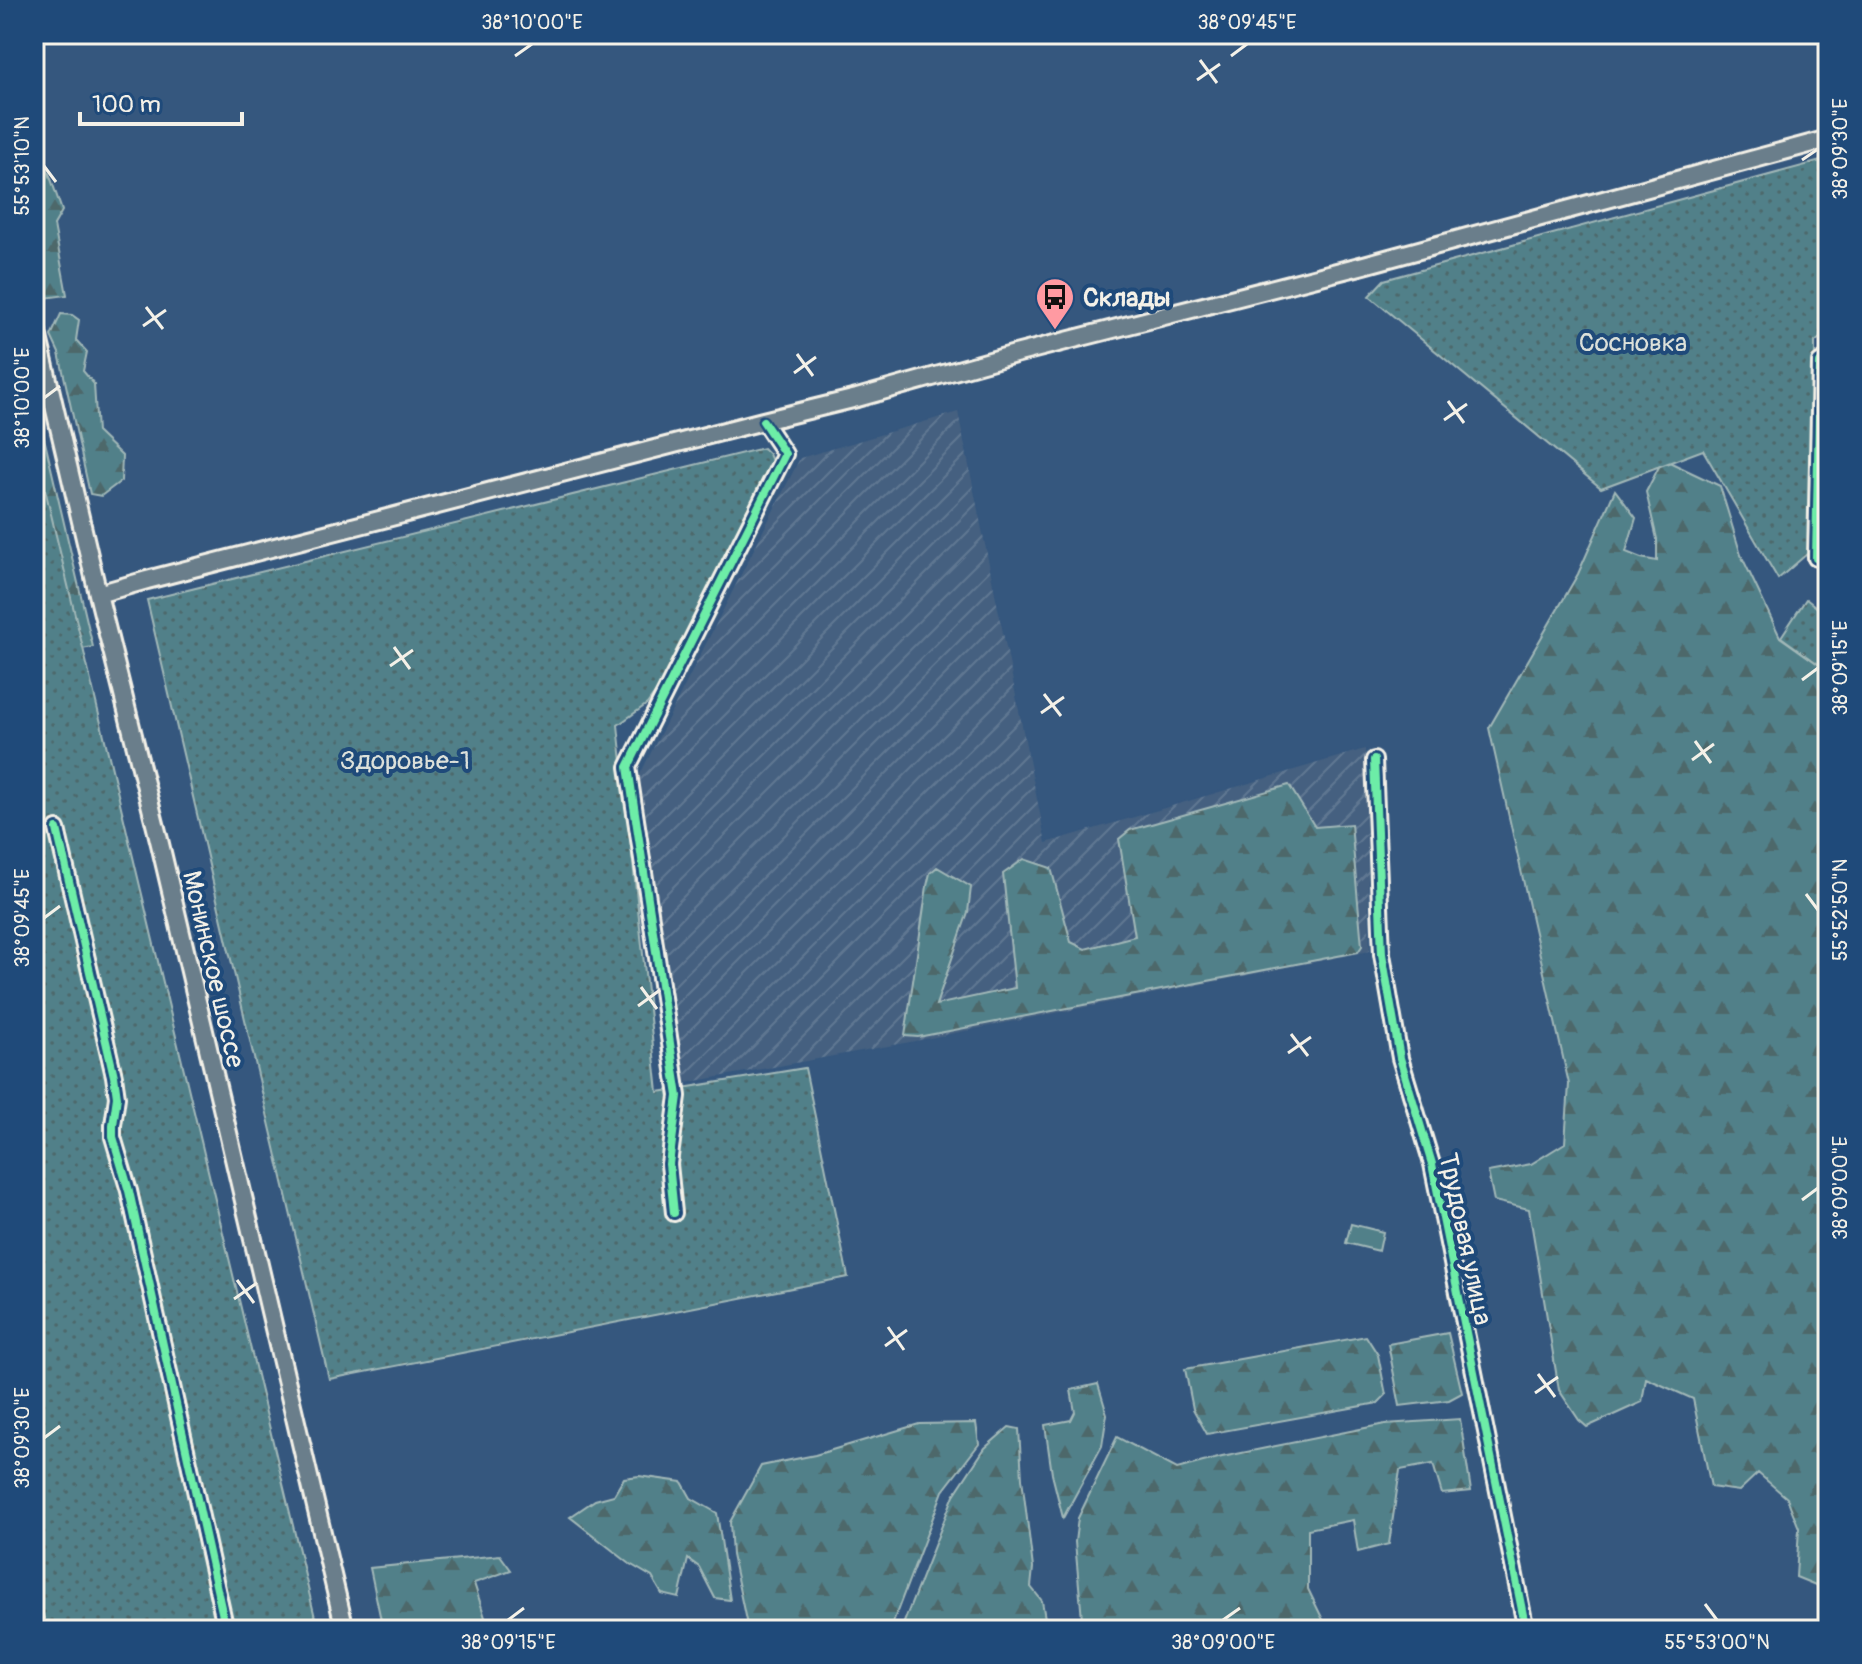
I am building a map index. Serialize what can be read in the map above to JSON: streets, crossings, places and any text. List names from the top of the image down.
{
  "streets": {
    "main road": ["Монинское шоссе"],
    "street": ["Трудовая улица"]
  },
  "parks": ["Сосновка", "Здоровье-1"],
  "places": {
    "bus stop": ["Склады"]
  },
  "scale_bar": "100 m",
  "coordinates": [
    "38°10'00\"E",
    "38°09'45\"E",
    "38°09'30\"E",
    "55°53'10\"N",
    "38°09'15\"E",
    "55°52'50\"N",
    "38°09'00\"E",
    "55°53'00\"N"
  ]
}
